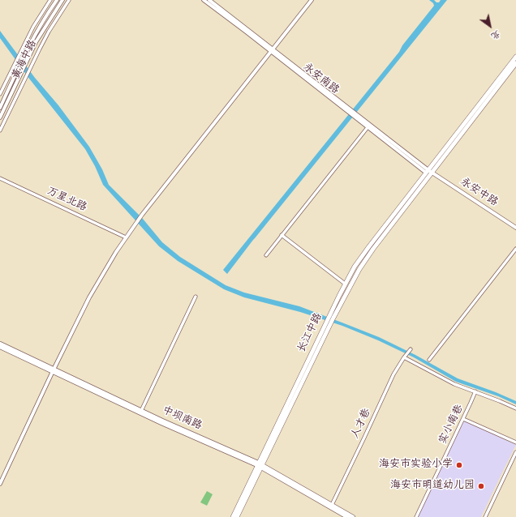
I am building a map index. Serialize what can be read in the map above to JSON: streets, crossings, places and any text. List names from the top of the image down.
{
  "streets": {
    "main road": ["长江中路", "中坝南路"],
    "street": [
      "黄海中路",
      "永安南路",
      "永安中路",
      "万星北路",
      "人才巷",
      "实小南巷"
    ]
  },
  "crossings": [
    ["永安南路", "永安中路"],
    ["永安南路", "长江中路"],
    ["永安中路", "长江中路"],
    ["长江中路", "中坝南路"],
    ["中坝南路", "人才巷"]
  ],
  "places": ["海安市实验小学", "海安市明道幼儿园"],
  "north": "bottom right"
}
